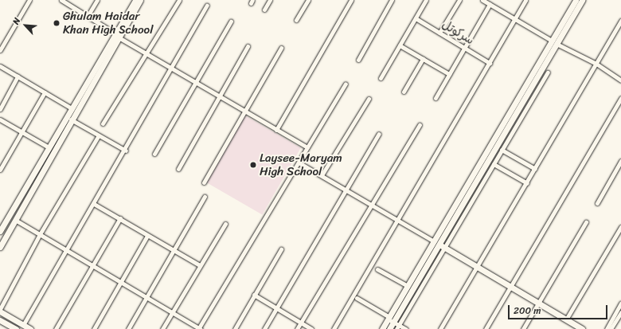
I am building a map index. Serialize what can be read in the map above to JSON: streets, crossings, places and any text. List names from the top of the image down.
{
  "streets": {
    "street": ["سرکوتل"]
  },
  "places": ["Ghulam Haidar Khan High School", "Laysee-Maryam High School"],
  "scale_bar": "200 m",
  "north": "top left"
}
